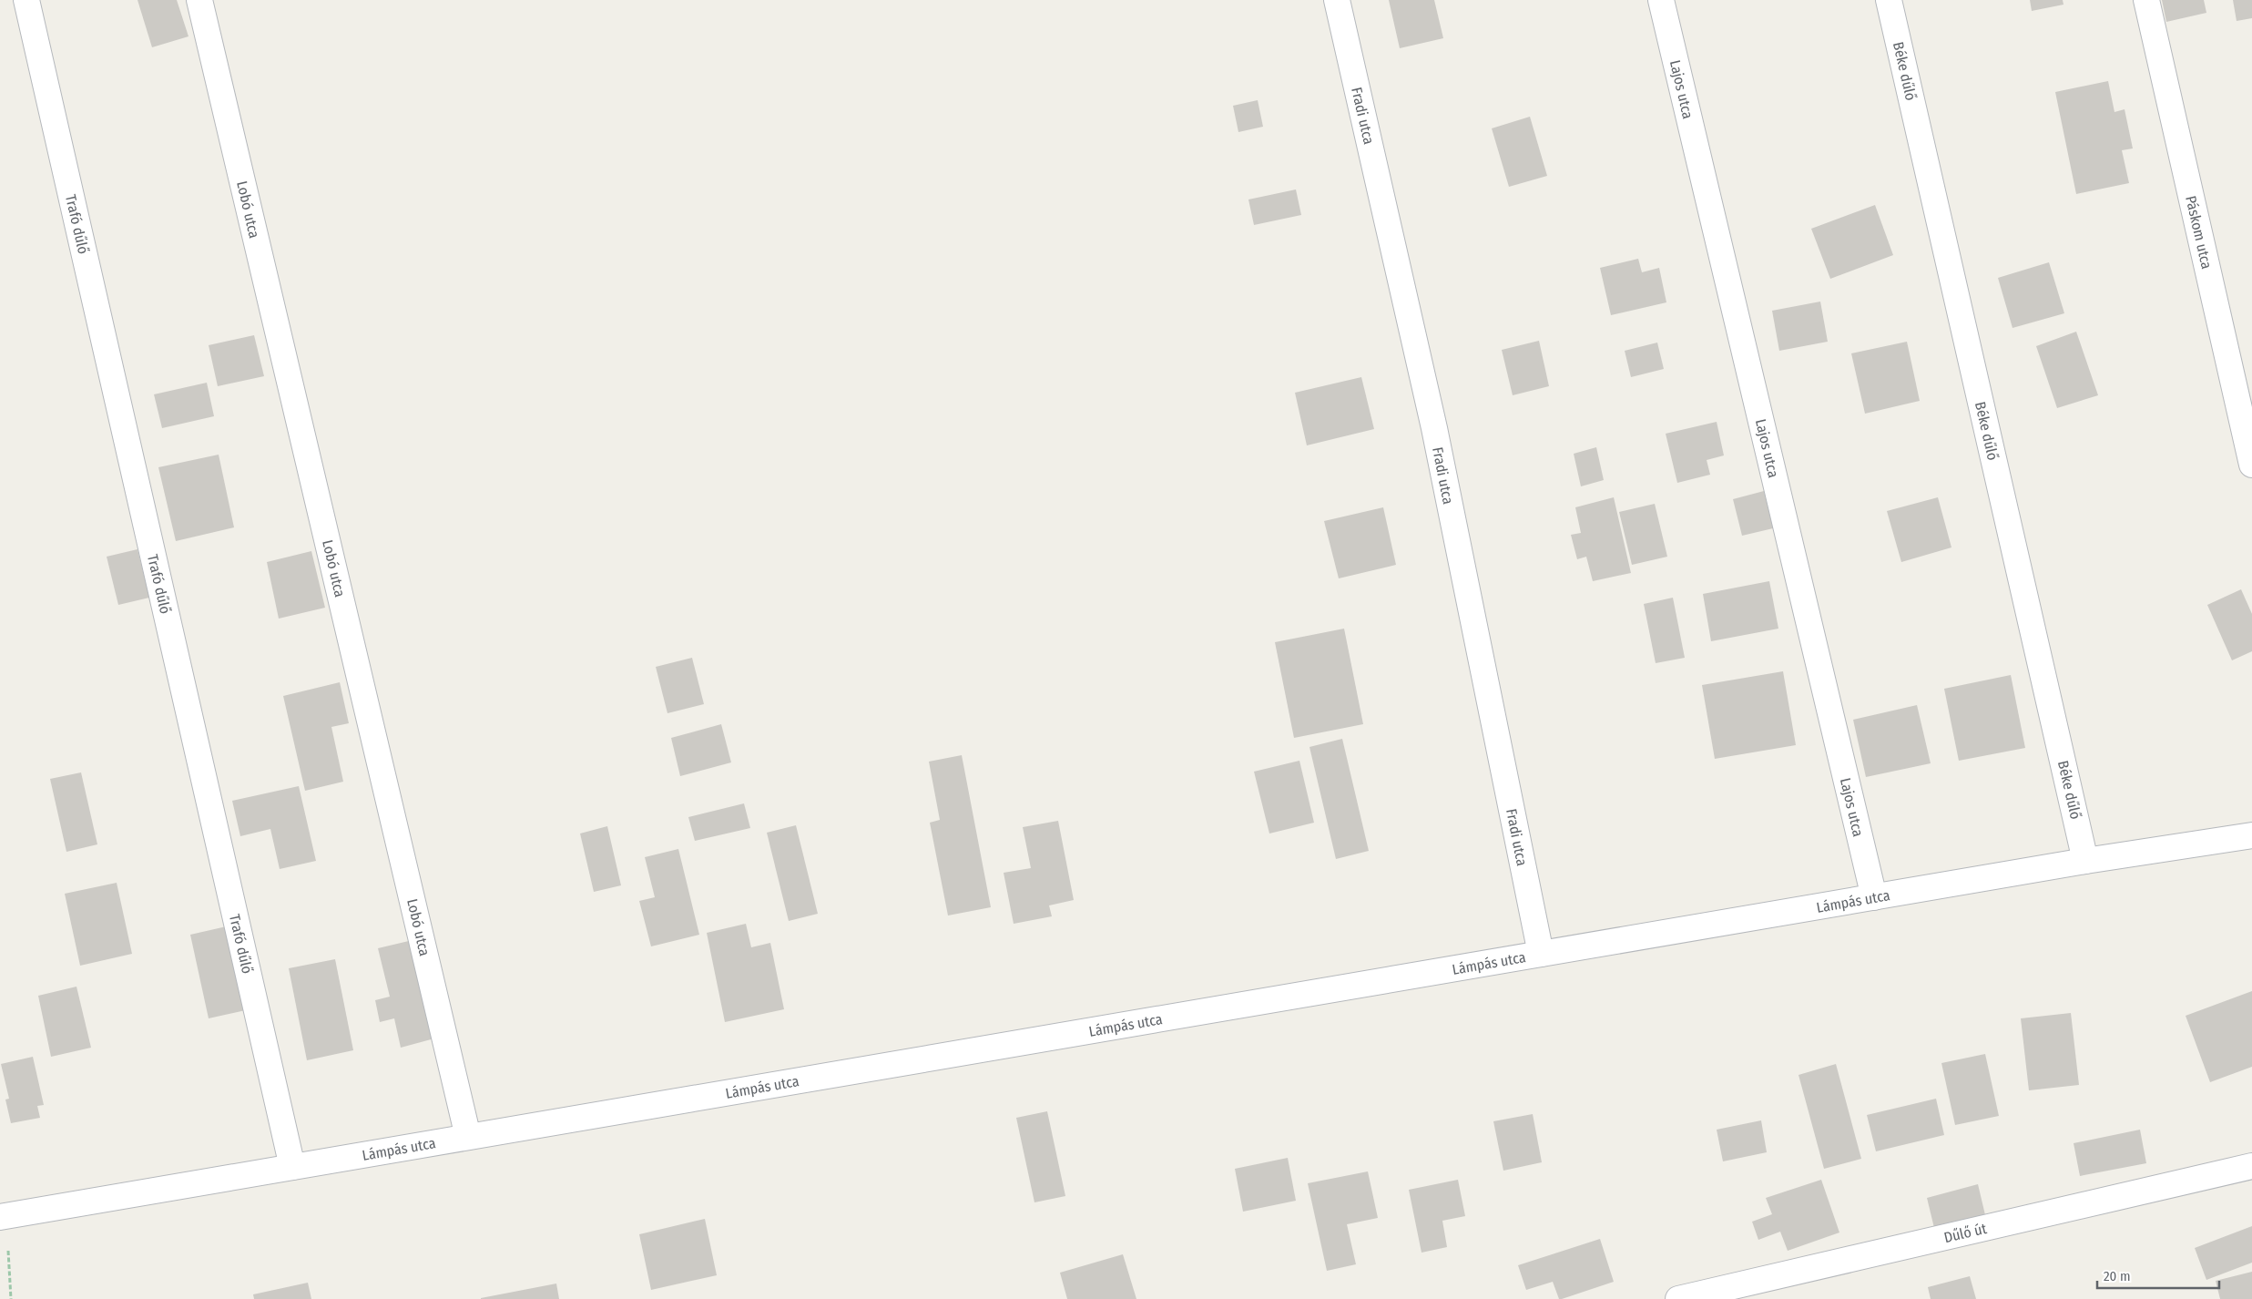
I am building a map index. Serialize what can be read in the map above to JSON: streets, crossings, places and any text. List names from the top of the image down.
{
  "streets": {
    "street": [
      "Béke dűlő",
      "Lajos utca",
      "Fradi utca",
      "Lobó utca",
      "Trafó dűlő",
      "Páskom utca",
      "Lámpás utca",
      "Dűlő út"
    ]
  },
  "crossings": [
    ["Béke dűlő", "Lámpás utca"],
    ["Lajos utca", "Lámpás utca"],
    ["Fradi utca", "Lámpás utca"],
    ["Lobó utca", "Lámpás utca"],
    ["Trafó dűlő", "Lámpás utca"]
  ],
  "scale_bar": "20 m"
}
